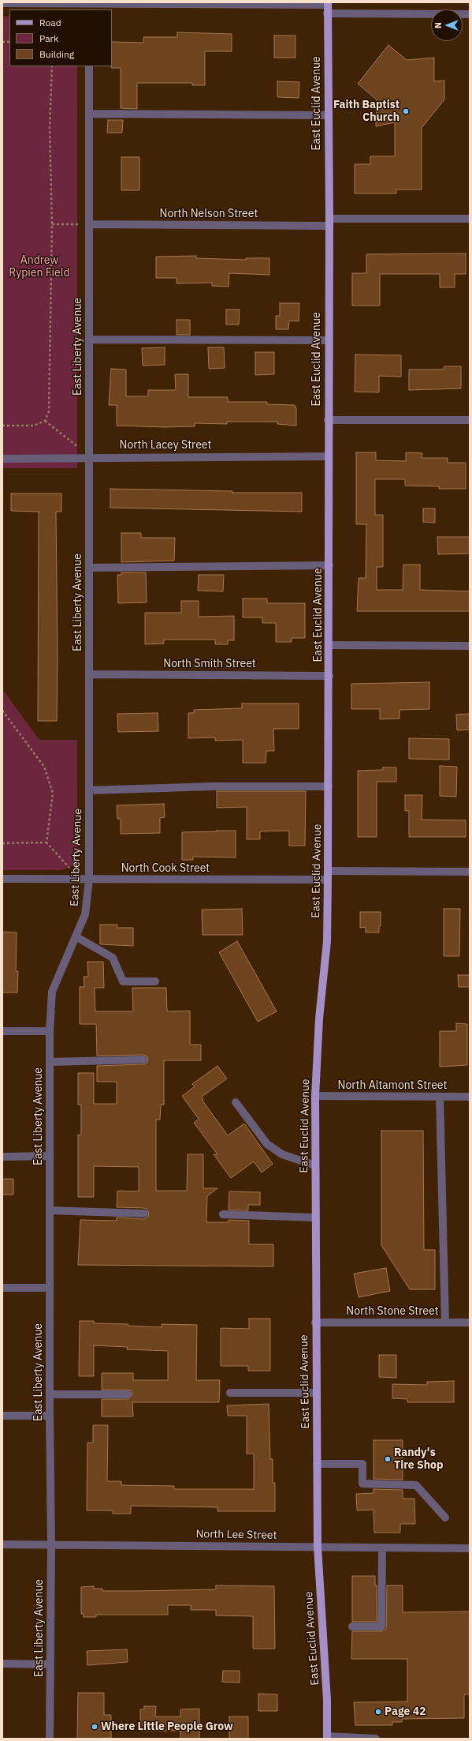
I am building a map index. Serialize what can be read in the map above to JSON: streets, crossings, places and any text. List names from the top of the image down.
{
  "streets": {
    "main road": ["East Euclid Avenue"],
    "street": [
      "North Nelson Street",
      "East Liberty Avenue",
      "North Lacey Street",
      "North Smith Street",
      "North Cook Street",
      "North Altamont Street",
      "North Stone Street",
      "North Lee Street"
    ]
  },
  "crossings": [
    ["East Euclid Avenue", "North Nelson Street"],
    ["East Euclid Avenue", "North Lacey Street"],
    ["East Euclid Avenue", "North Smith Street"],
    ["East Euclid Avenue", "North Cook Street"],
    ["East Euclid Avenue", "North Altamont Street"],
    ["East Euclid Avenue", "North Stone Street"],
    ["East Euclid Avenue", "North Lee Street"],
    ["North Nelson Street", "East Liberty Avenue"],
    ["East Liberty Avenue", "North Lacey Street"],
    ["East Liberty Avenue", "North Smith Street"],
    ["East Liberty Avenue", "North Cook Street"],
    ["East Liberty Avenue", "North Lee Street"]
  ],
  "parks": ["Andrew Rypien Field"],
  "places": [
    "Faith Baptist Church",
    "Randy's Tire Shop",
    "Page 42",
    "Where Little People Grow"
  ],
  "legend": ["Road", "Park", "Building"],
  "north": "left"
}
